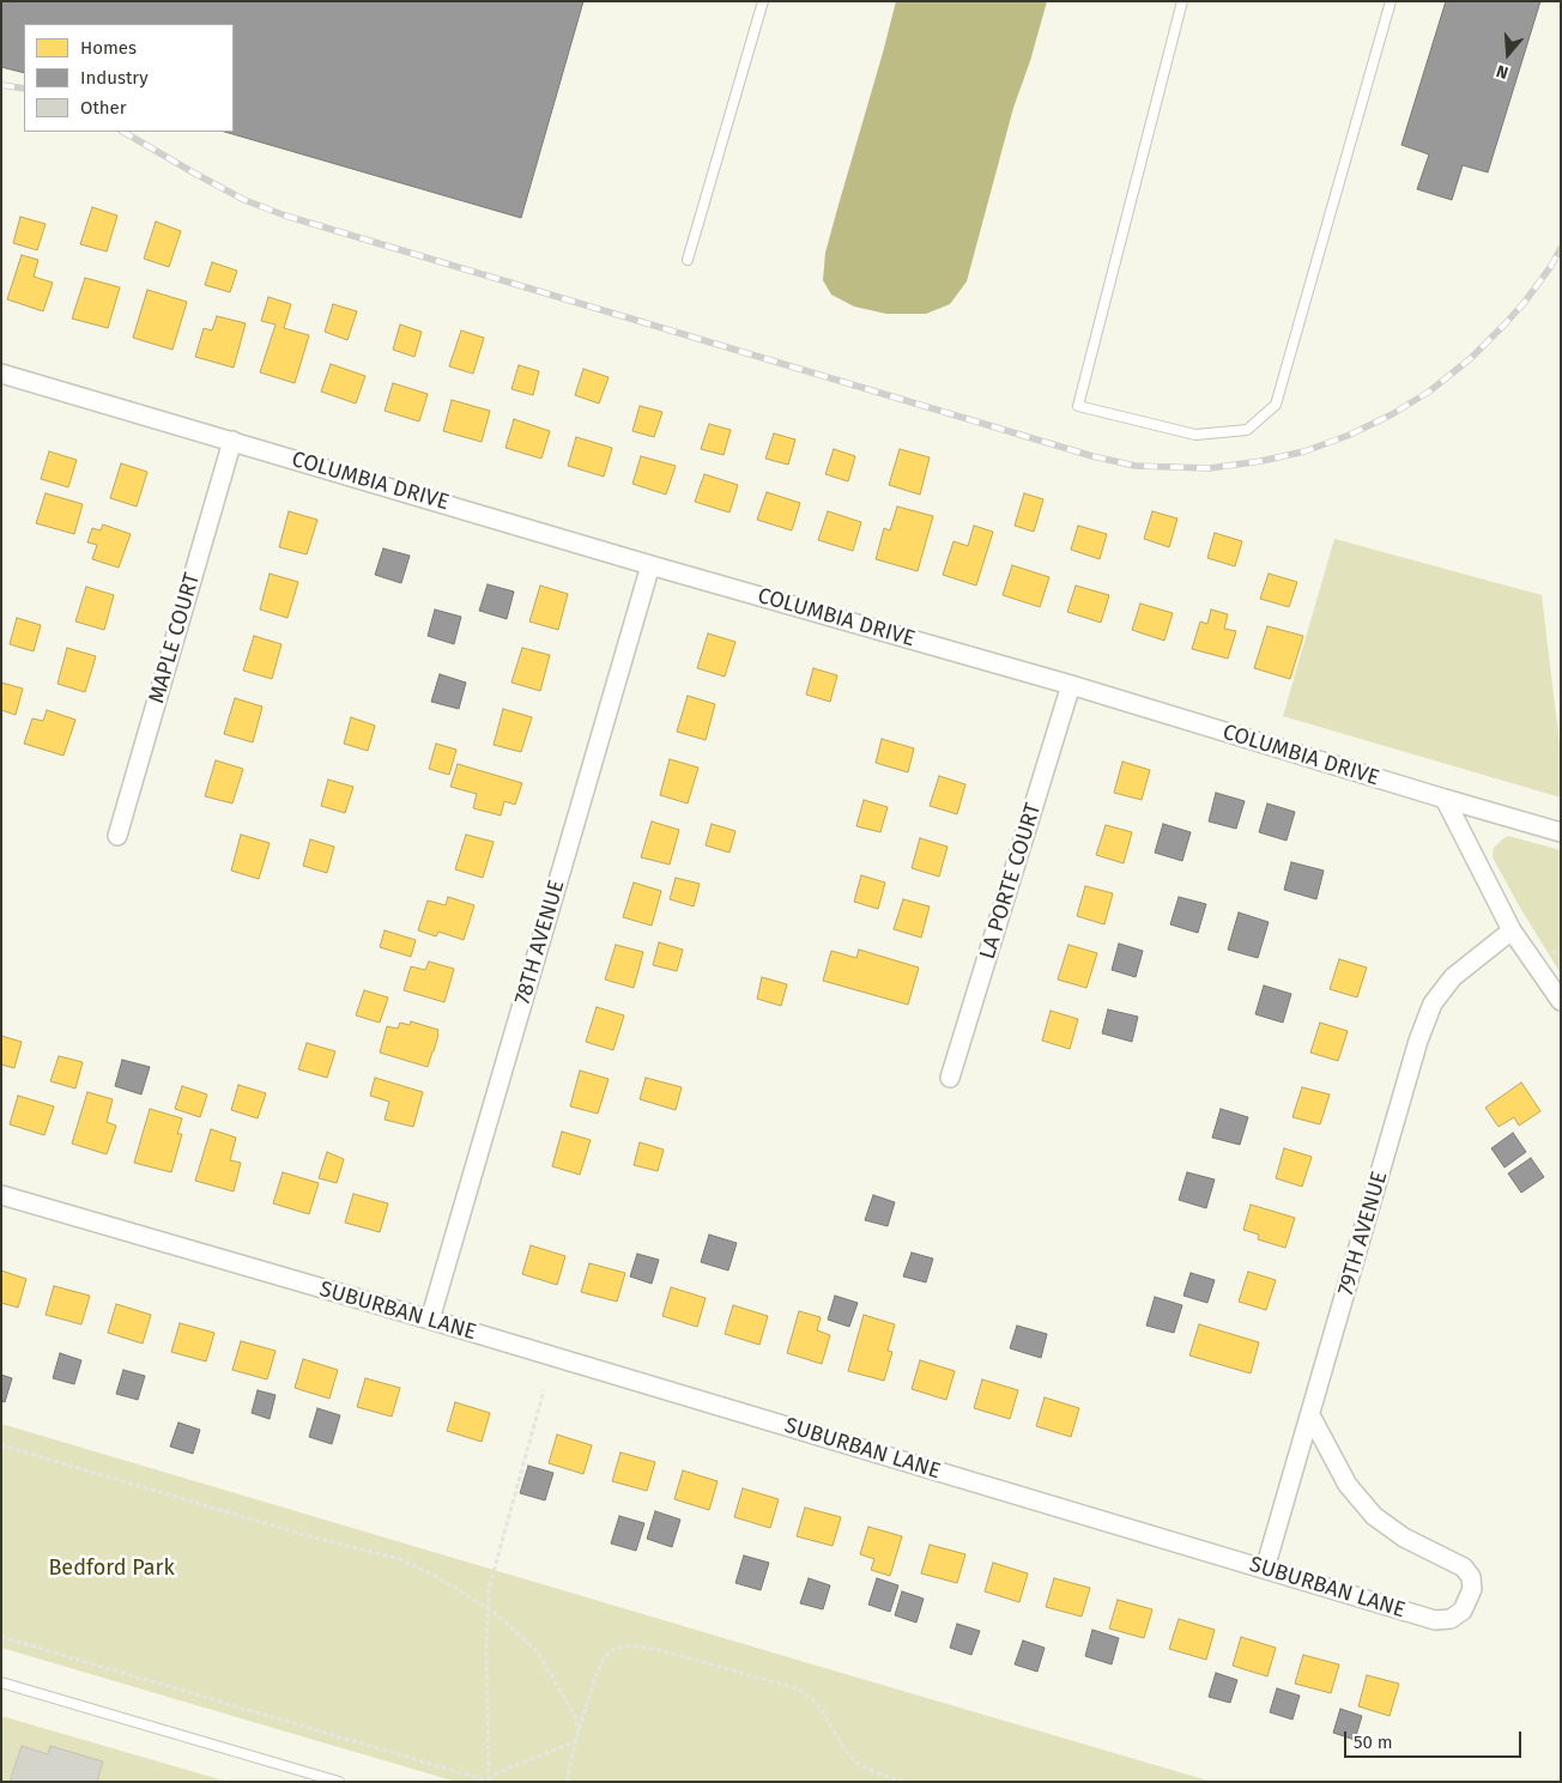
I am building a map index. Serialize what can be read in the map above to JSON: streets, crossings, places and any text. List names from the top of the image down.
{
  "streets": {
    "street": [
      "COLUMBIA DRIVE",
      "MAPLE COURT",
      "LA PORTE COURT",
      "78TH AVENUE",
      "79TH AVENUE",
      "SUBURBAN LANE"
    ]
  },
  "crossings": [
    ["COLUMBIA DRIVE", "MAPLE COURT"],
    ["COLUMBIA DRIVE", "LA PORTE COURT"],
    ["COLUMBIA DRIVE", "78TH AVENUE"],
    ["78TH AVENUE", "SUBURBAN LANE"],
    ["79TH AVENUE", "SUBURBAN LANE"]
  ],
  "parks": ["Bedford Park"],
  "legend": ["Homes", "Industry", "Other"],
  "scale_bar": "50 m",
  "north": "bottom"
}
